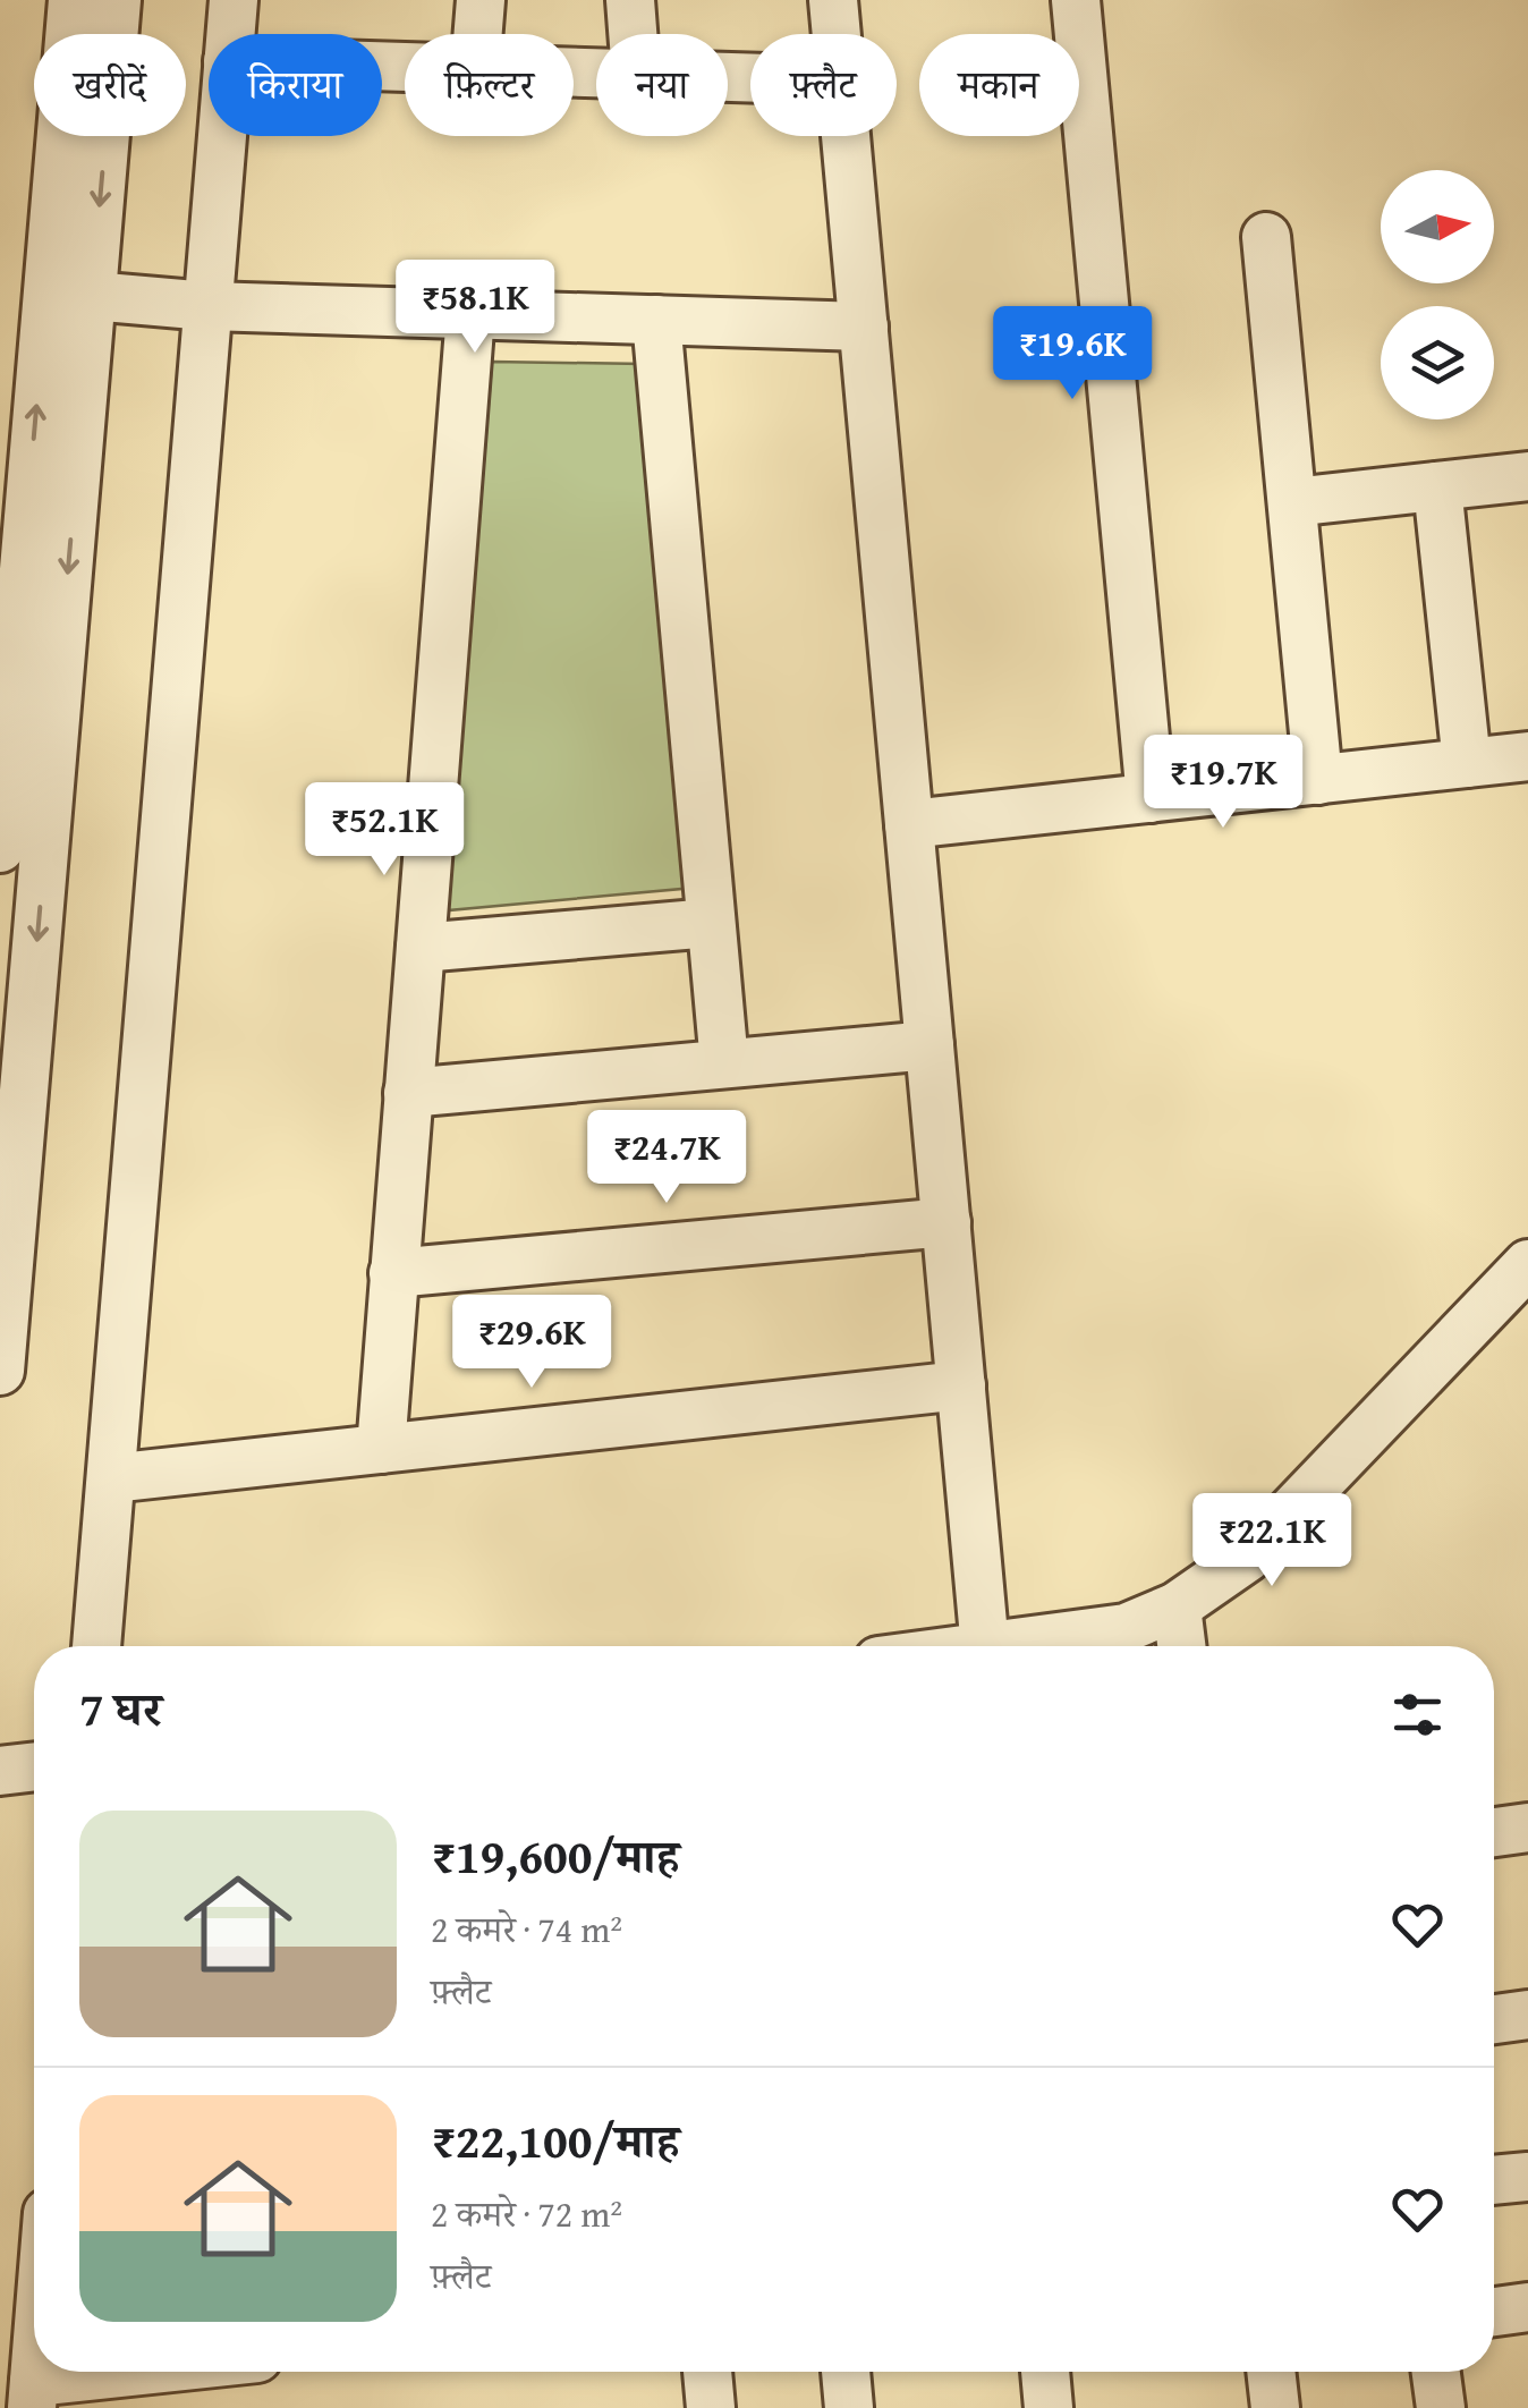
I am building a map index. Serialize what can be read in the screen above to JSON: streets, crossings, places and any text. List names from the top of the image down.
{
  "north": "right",
  "page": {
    "chip": [
      "खरीदें",
      "किराया",
      "फ़िल्टर",
      "नया",
      "फ़्लैट",
      "मकान"
    ],
    "price": [
      "₹58.1K",
      "₹19.6K",
      "₹19.7K",
      "₹52.1K",
      "₹24.7K",
      "₹29.6K",
      "₹22.1K"
    ],
    "heading": "7 घर",
    "list": [
      {
        "name": "₹19,600/माह",
        "note": "2 कमरे · 74 m² · फ़्लैट"
      },
      {
        "name": "₹22,100/माह",
        "note": "2 कमरे · 72 m² · फ़्लैट"
      }
    ]
  }
}
